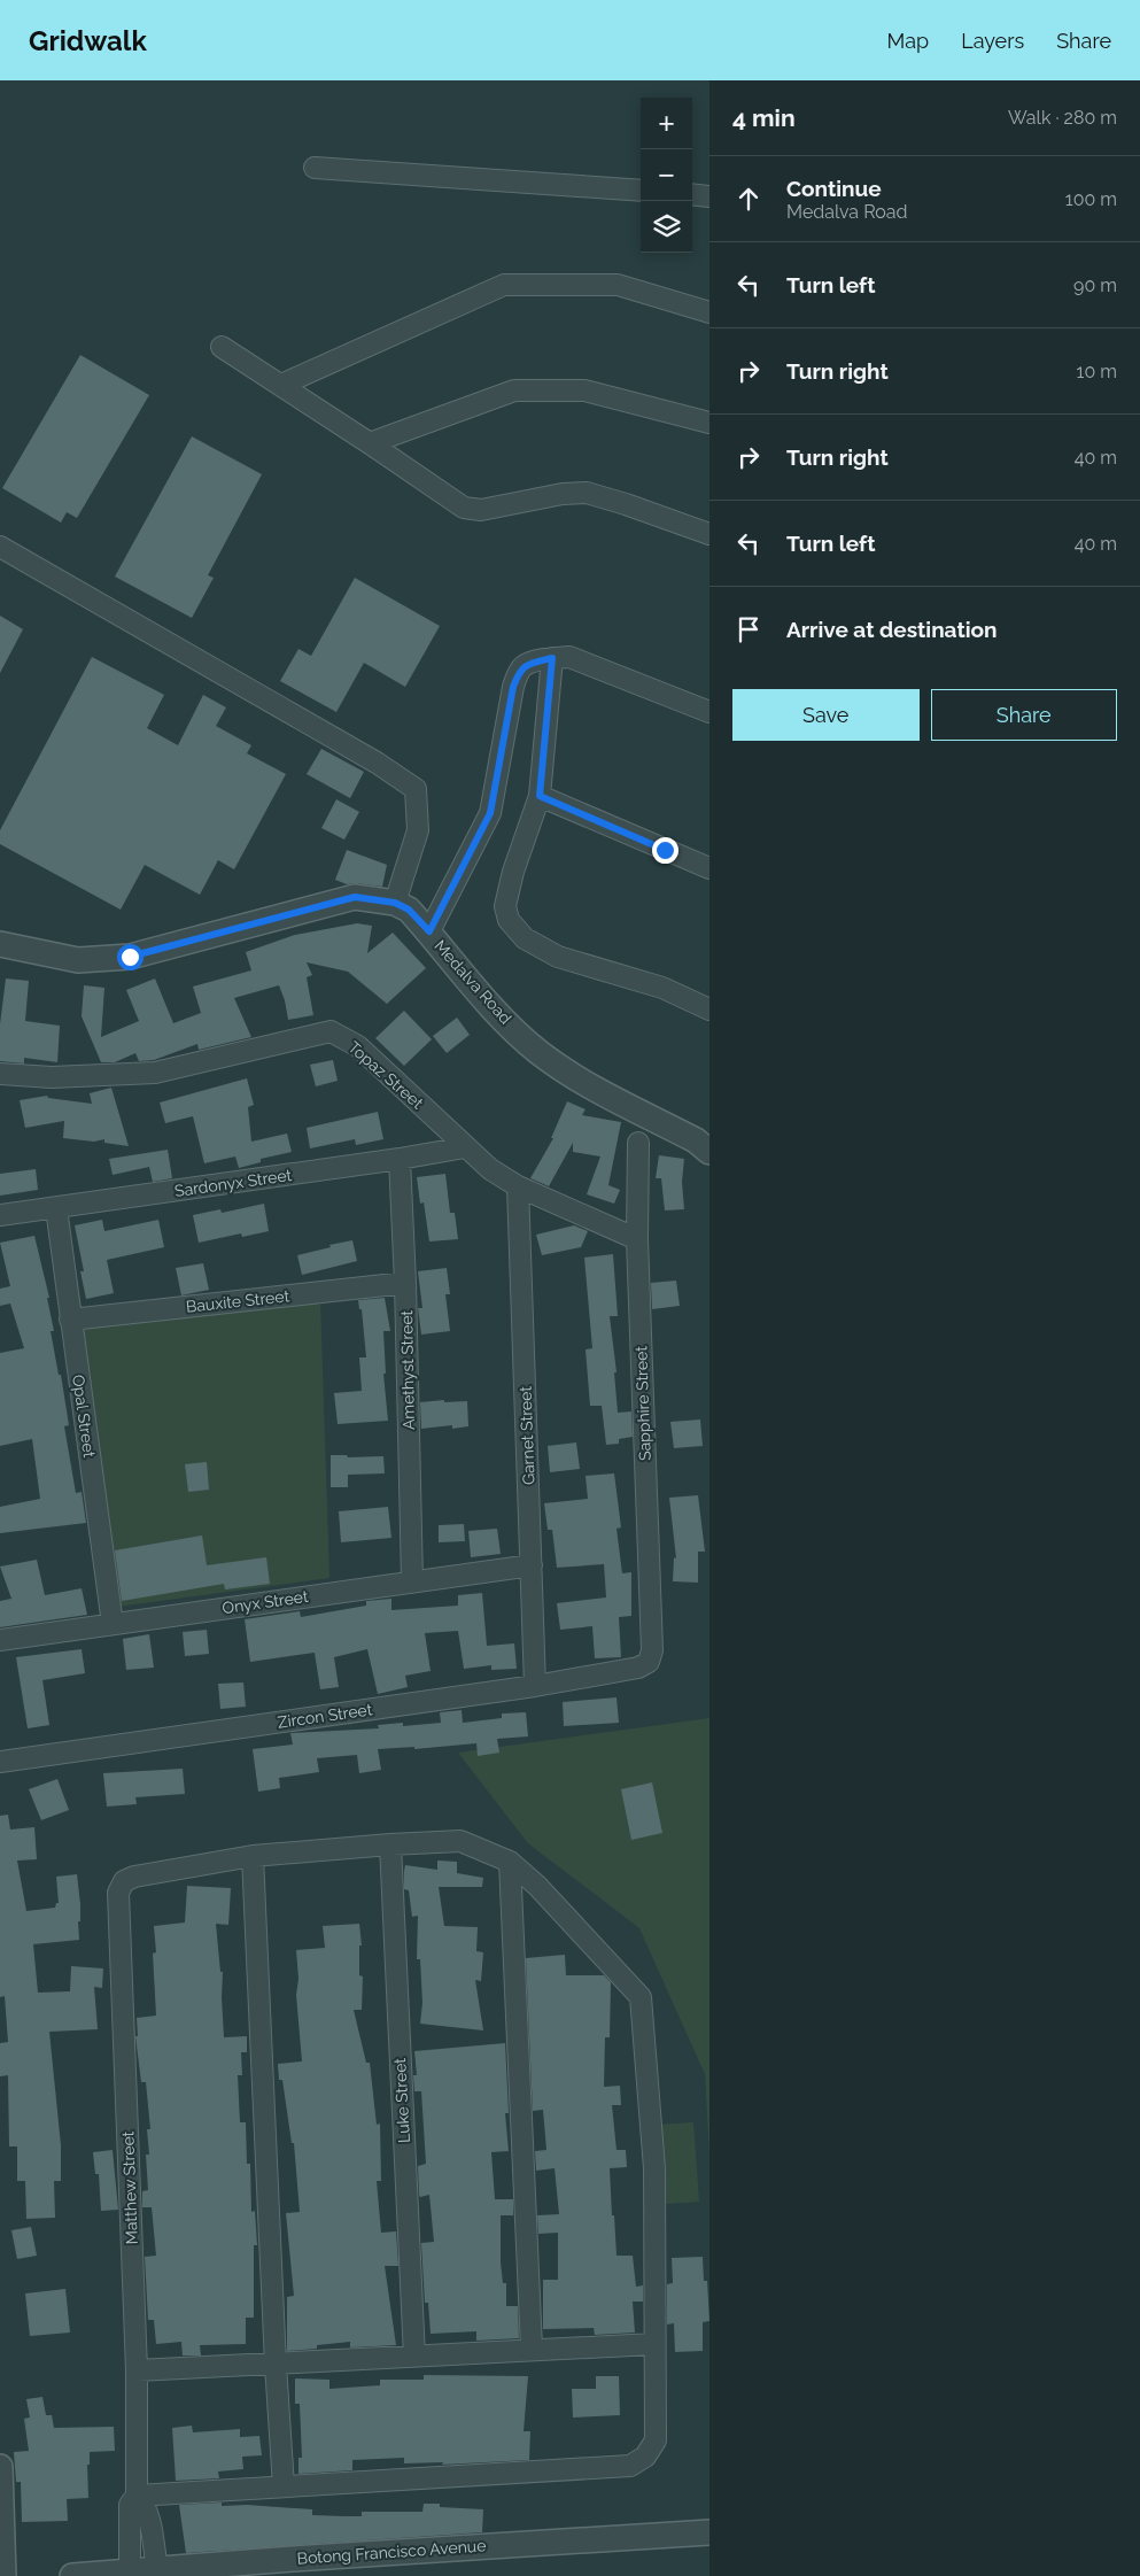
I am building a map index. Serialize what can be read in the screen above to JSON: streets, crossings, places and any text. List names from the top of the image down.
{
  "streets": {
    "street": [
      "Medalva Road",
      "Topaz Street",
      "Sardonyx Street",
      "Bauxite Street",
      "Amethyst Street",
      "Sapphire Street",
      "Opal Street",
      "Garnet Street",
      "Onyx Street",
      "Zircon Street",
      "Luke Street",
      "Matthew Street",
      "Botong Francisco Avenue"
    ]
  },
  "crossings": [
    ["Topaz Street", "Sardonyx Street"],
    ["Topaz Street", "Sapphire Street"],
    ["Topaz Street", "Garnet Street"],
    ["Sardonyx Street", "Amethyst Street"],
    ["Sardonyx Street", "Opal Street"],
    ["Bauxite Street", "Amethyst Street"],
    ["Bauxite Street", "Opal Street"],
    ["Amethyst Street", "Onyx Street"],
    ["Sapphire Street", "Zircon Street"],
    ["Opal Street", "Onyx Street"],
    ["Garnet Street", "Onyx Street"],
    ["Garnet Street", "Zircon Street"]
  ],
  "page": {
    "header": "Gridwalk",
    "nav": ["Map", "Layers", "Share"],
    "heading": ["4 min", "Walk · 280 m"],
    "map_buttons": ["+", "−"],
    "list": [
      ["Continue", "Medalva Road", "100 m"],
      ["Turn left", "90 m"],
      ["Turn right", "10 m"],
      ["Turn right", "40 m"],
      ["Turn left", "40 m"],
      "Arrive at destination"
    ],
    "buttons": ["Save", "Share"]
  }
}
